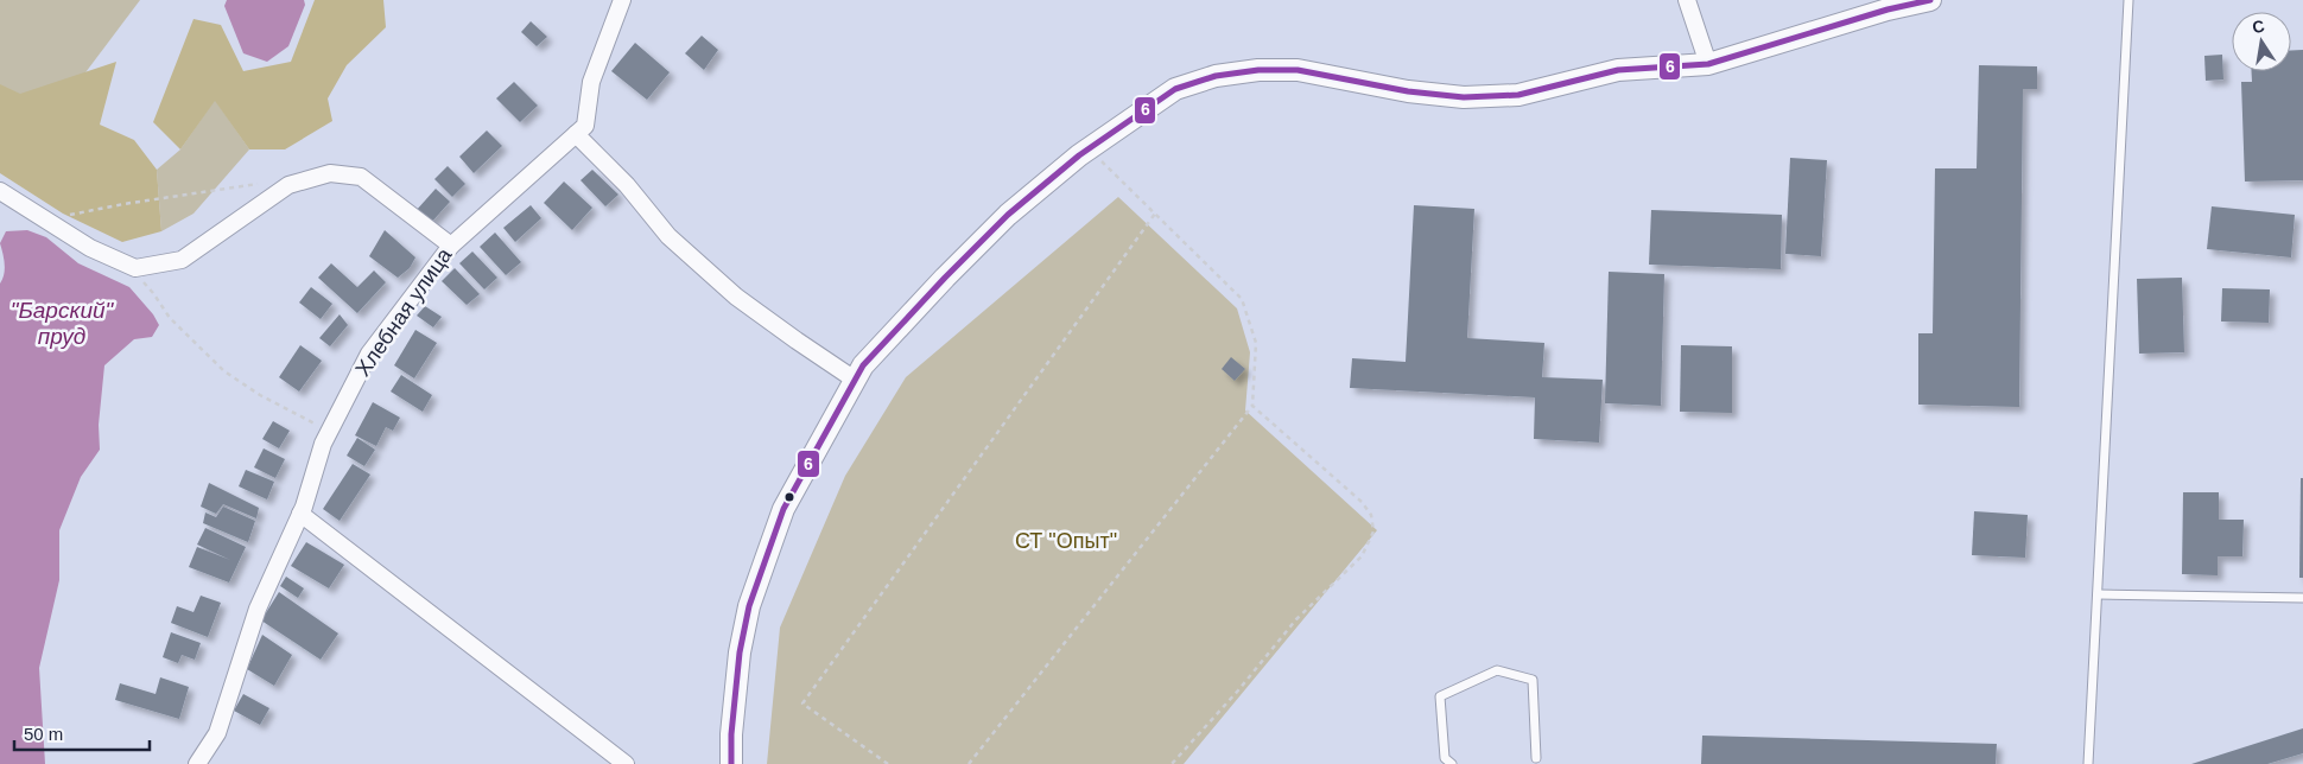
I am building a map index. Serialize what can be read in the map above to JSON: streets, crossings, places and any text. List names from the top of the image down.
{
  "streets": {
    "street": ["Хлебная улица"]
  },
  "water": ["\"Барский\" пруд"],
  "parks": ["СТ \"Опыт\""],
  "lines": ["transit line 6"],
  "scale_bar": "50 m",
  "north": "top"
}
